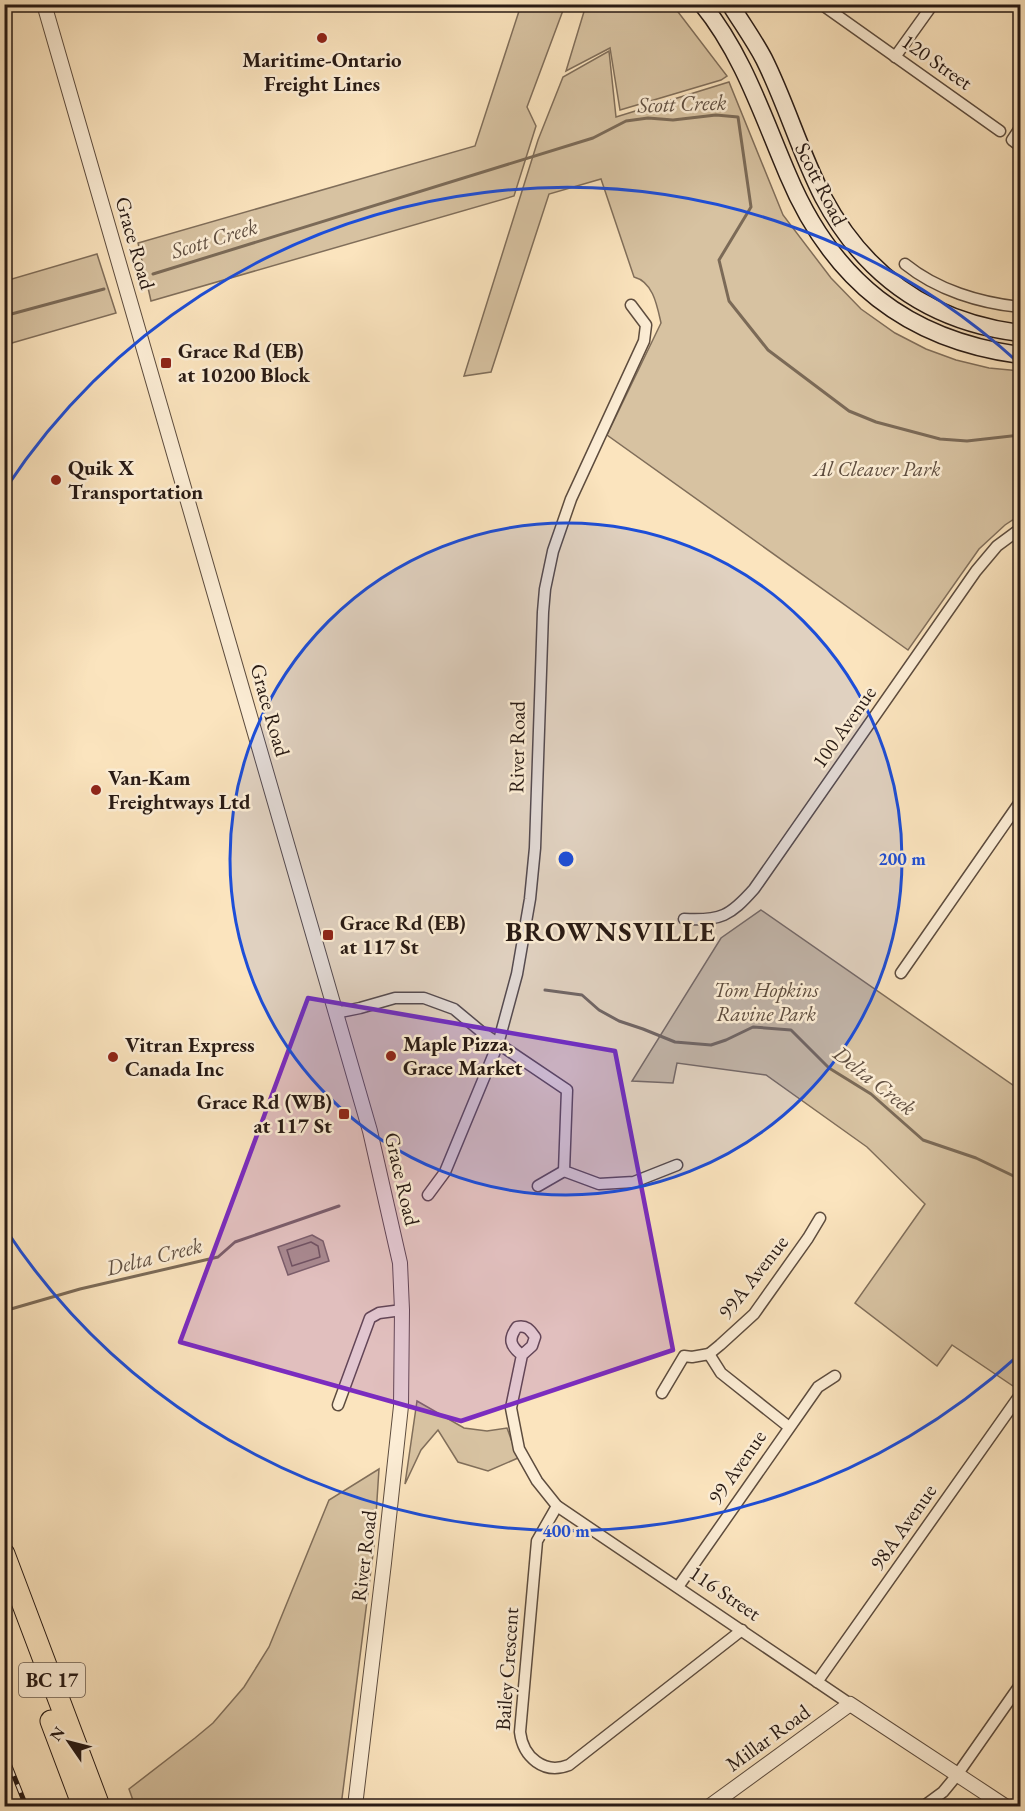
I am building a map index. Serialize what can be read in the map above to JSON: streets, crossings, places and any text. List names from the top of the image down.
{
  "streets": {
    "highway": ["BC 17"],
    "main road": ["Scott Road"],
    "street": [
      "120 Street",
      "Grace Road",
      "100 Avenue",
      "River Road",
      "99A Avenue",
      "99 Avenue",
      "98A Avenue",
      "116 Street",
      "Bailey Crescent",
      "Millar Road"
    ]
  },
  "crossings": [
    ["Grace Road", "River Road"],
    ["99 Avenue", "116 Street"],
    ["98A Avenue", "116 Street"],
    ["116 Street", "Bailey Crescent"],
    ["116 Street", "Millar Road"]
  ],
  "districts": ["BROWNSVILLE"],
  "water": ["Scott Creek", "Delta Creek"],
  "parks": ["Al Cleaver Park", "Tom Hopkins Ravine Park"],
  "places": {
    "other": [
      "Maritime-Ontario Freight Lines",
      "Quik X Transportation",
      "Van-Kam Freightways Ltd",
      "Maple Pizza, Grace Market",
      "Vitran Express Canada Inc"
    ],
    "transit": ["Grace Rd (EB) at 10200 Block", "Grace Rd (EB) at 117 St", "Grace Rd (WB) at 117 St"]
  },
  "north": "top left",
  "rings": ["200 m", "400 m"]
}
